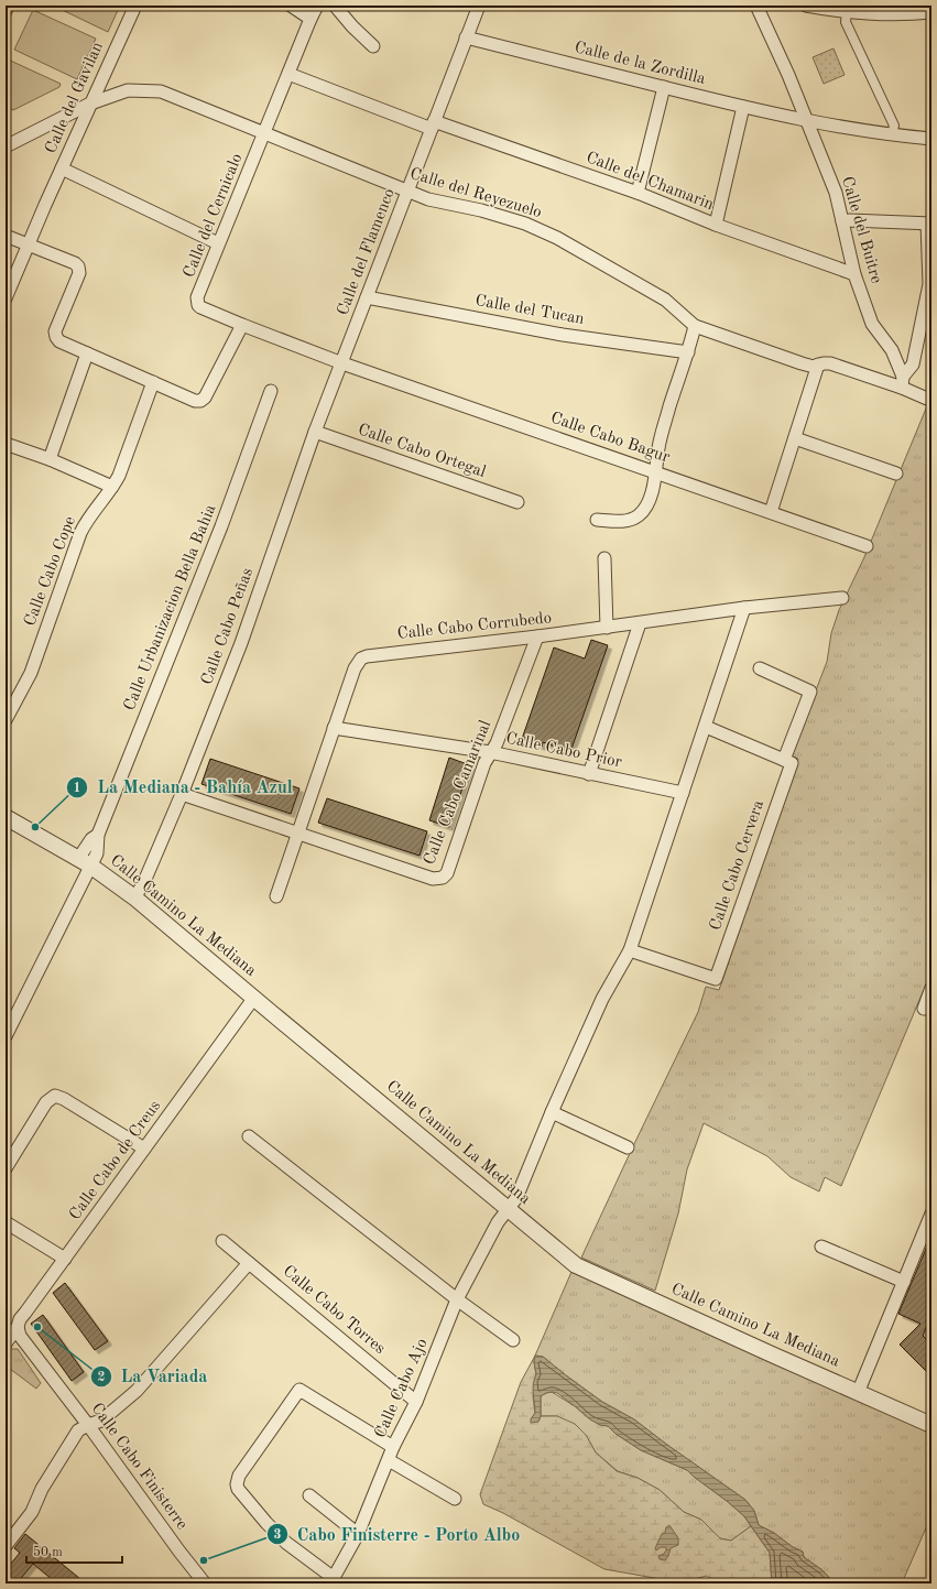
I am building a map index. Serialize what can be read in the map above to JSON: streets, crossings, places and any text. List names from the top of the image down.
{
  "streets": {
    "street": [
      "Calle de la Zordilla",
      "Calle del Gavilan",
      "Calle del Chamarin",
      "Calle del Reyezuelo",
      "Calle del Cernicalo",
      "Calle del Buitre",
      "Calle del Flamenco",
      "Calle del Tucan",
      "Calle Cabo Bagur",
      "Calle Cabo Ortegal",
      "Calle Cabo Cope",
      "Calle Urbanizacion Bella Bahia",
      "Calle Cabo Peñas",
      "Calle Cabo Corrubedo",
      "Calle Cabo Prior",
      "Calle Cabo Camarinal",
      "Calle Cabo Cervera",
      "Calle Camino La Mediana",
      "Calle Cabo de Creus",
      "Calle Cabo Torres",
      "Calle Cabo Ajo",
      "Calle Cabo Finisterre"
    ]
  },
  "crossings": [
    ["Calle de la Zordilla", "Calle del Buitre"],
    ["Calle de la Zordilla", "Calle del Flamenco"],
    ["Calle del Gavilan", "Calle del Reyezuelo"],
    ["Calle del Chamarin", "Calle del Cernicalo"],
    ["Calle del Chamarin", "Calle del Buitre"],
    ["Calle del Chamarin", "Calle del Flamenco"],
    ["Calle del Reyezuelo", "Calle del Cernicalo"],
    ["Calle del Reyezuelo", "Calle del Buitre"],
    ["Calle del Reyezuelo", "Calle del Flamenco"],
    ["Calle del Cernicalo", "Calle del Flamenco"],
    ["Calle del Cernicalo", "Calle Cabo Bagur"],
    ["Calle del Cernicalo", "Calle Cabo Peñas"],
    ["Calle del Flamenco", "Calle del Tucan"],
    ["Calle del Flamenco", "Calle Cabo Bagur"],
    ["Calle del Flamenco", "Calle Cabo Peñas"],
    ["Calle Cabo Bagur", "Calle Cabo Peñas"],
    ["Calle Cabo Ortegal", "Calle Cabo Peñas"],
    ["Calle Urbanizacion Bella Bahia", "Calle Camino La Mediana"],
    ["Calle Cabo Peñas", "Calle Cabo Camarinal"],
    ["Calle Cabo Peñas", "Calle Camino La Mediana"],
    ["Calle Cabo Corrubedo", "Calle Cabo Prior"],
    ["Calle Cabo Corrubedo", "Calle Cabo Camarinal"],
    ["Calle Cabo Prior", "Calle Cabo Camarinal"],
    ["Calle Camino La Mediana", "Calle Cabo de Creus"],
    ["Calle Camino La Mediana", "Calle Cabo Ajo"],
    ["Calle Cabo de Creus", "Calle Cabo Finisterre"],
    ["Calle Cabo Torres", "Calle Cabo Ajo"]
  ],
  "places": ["La Mediana - Bahía Azul", "La Variada", "Cabo Finisterre - Porto Albo"],
  "scale_bar": "50 m"
}
